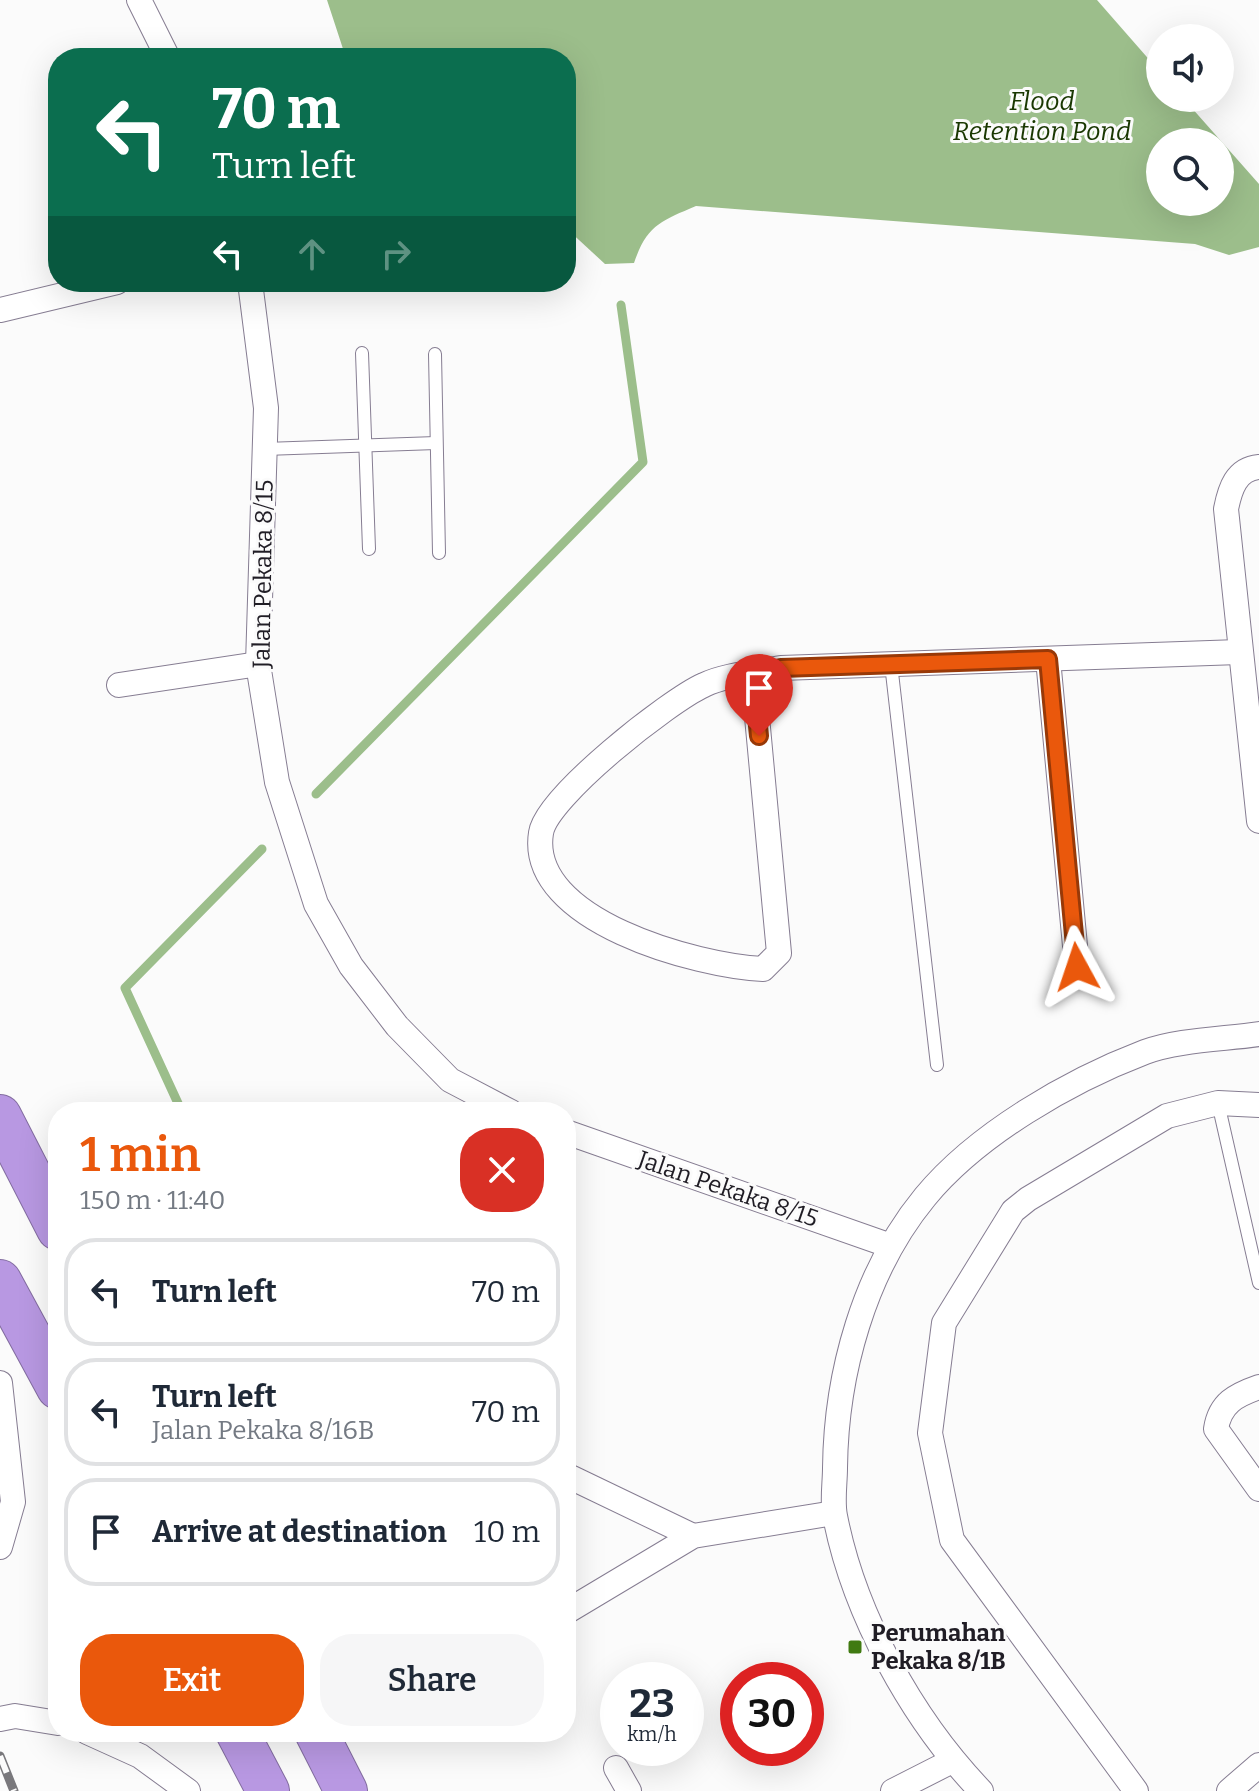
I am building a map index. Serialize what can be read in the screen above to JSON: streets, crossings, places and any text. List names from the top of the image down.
{
  "streets": {
    "street": ["Jalan Pekaka 8/15"]
  },
  "water": ["Flood Retention Pond"],
  "places": {
    "transit": ["Perumahan Pekaka 8/1B"]
  },
  "page": {
    "turn": ["70 m", "Turn left"],
    "heading": ["1 min", "150 m · 11:40"],
    "list": [
      {
        "name": "Turn left",
        "value": "70 m"
      },
      {
        "name": "Turn left",
        "note": "Jalan Pekaka 8/16B",
        "value": "70 m"
      },
      {
        "name": "Arrive at destination",
        "value": "10 m"
      }
    ],
    "buttons": ["Exit", "Share"],
    "speed": "23 km/h",
    "limit": "30"
  }
}
